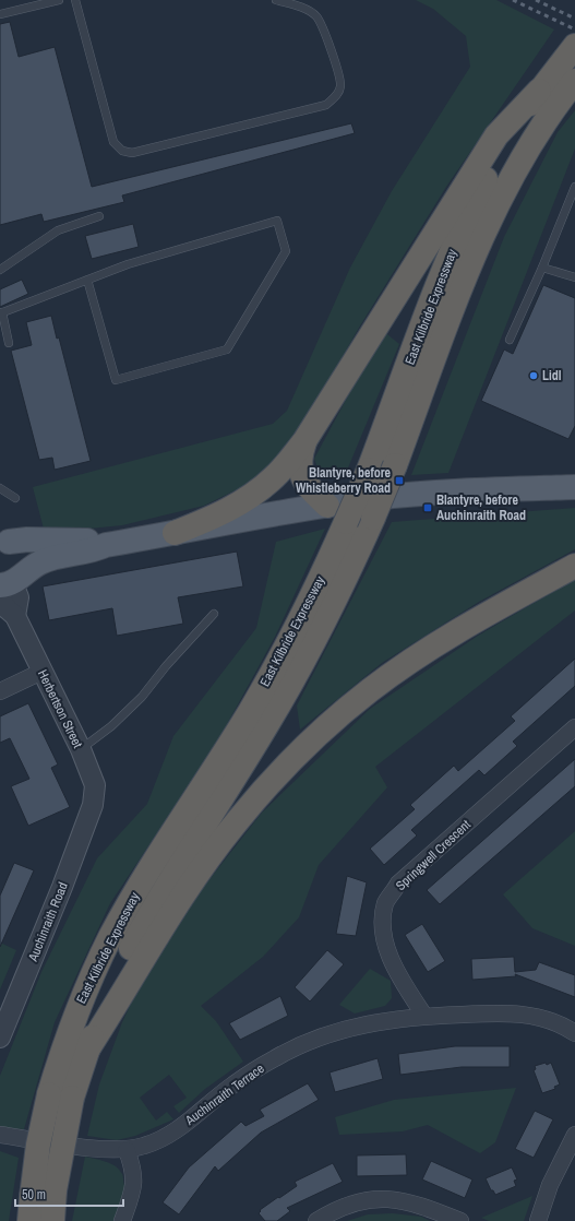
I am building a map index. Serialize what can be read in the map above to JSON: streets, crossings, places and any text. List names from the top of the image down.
{
  "streets": {
    "highway": ["East Kilbride Expressway"],
    "street": [
      "Herbertson Street",
      "Springwell Crescent",
      "Auchinraith Road",
      "Auchinraith Terrace"
    ]
  },
  "crossings": [
    ["Herbertson Street", "Auchinraith Road"],
    ["Springwell Crescent", "Auchinraith Terrace"]
  ],
  "places": {
    "other": ["Lidl"],
    "transit": ["Blantyre, before Whistleberry Road", "Blantyre, before Auchinraith Road"]
  },
  "scale_bar": "50 m"
}
